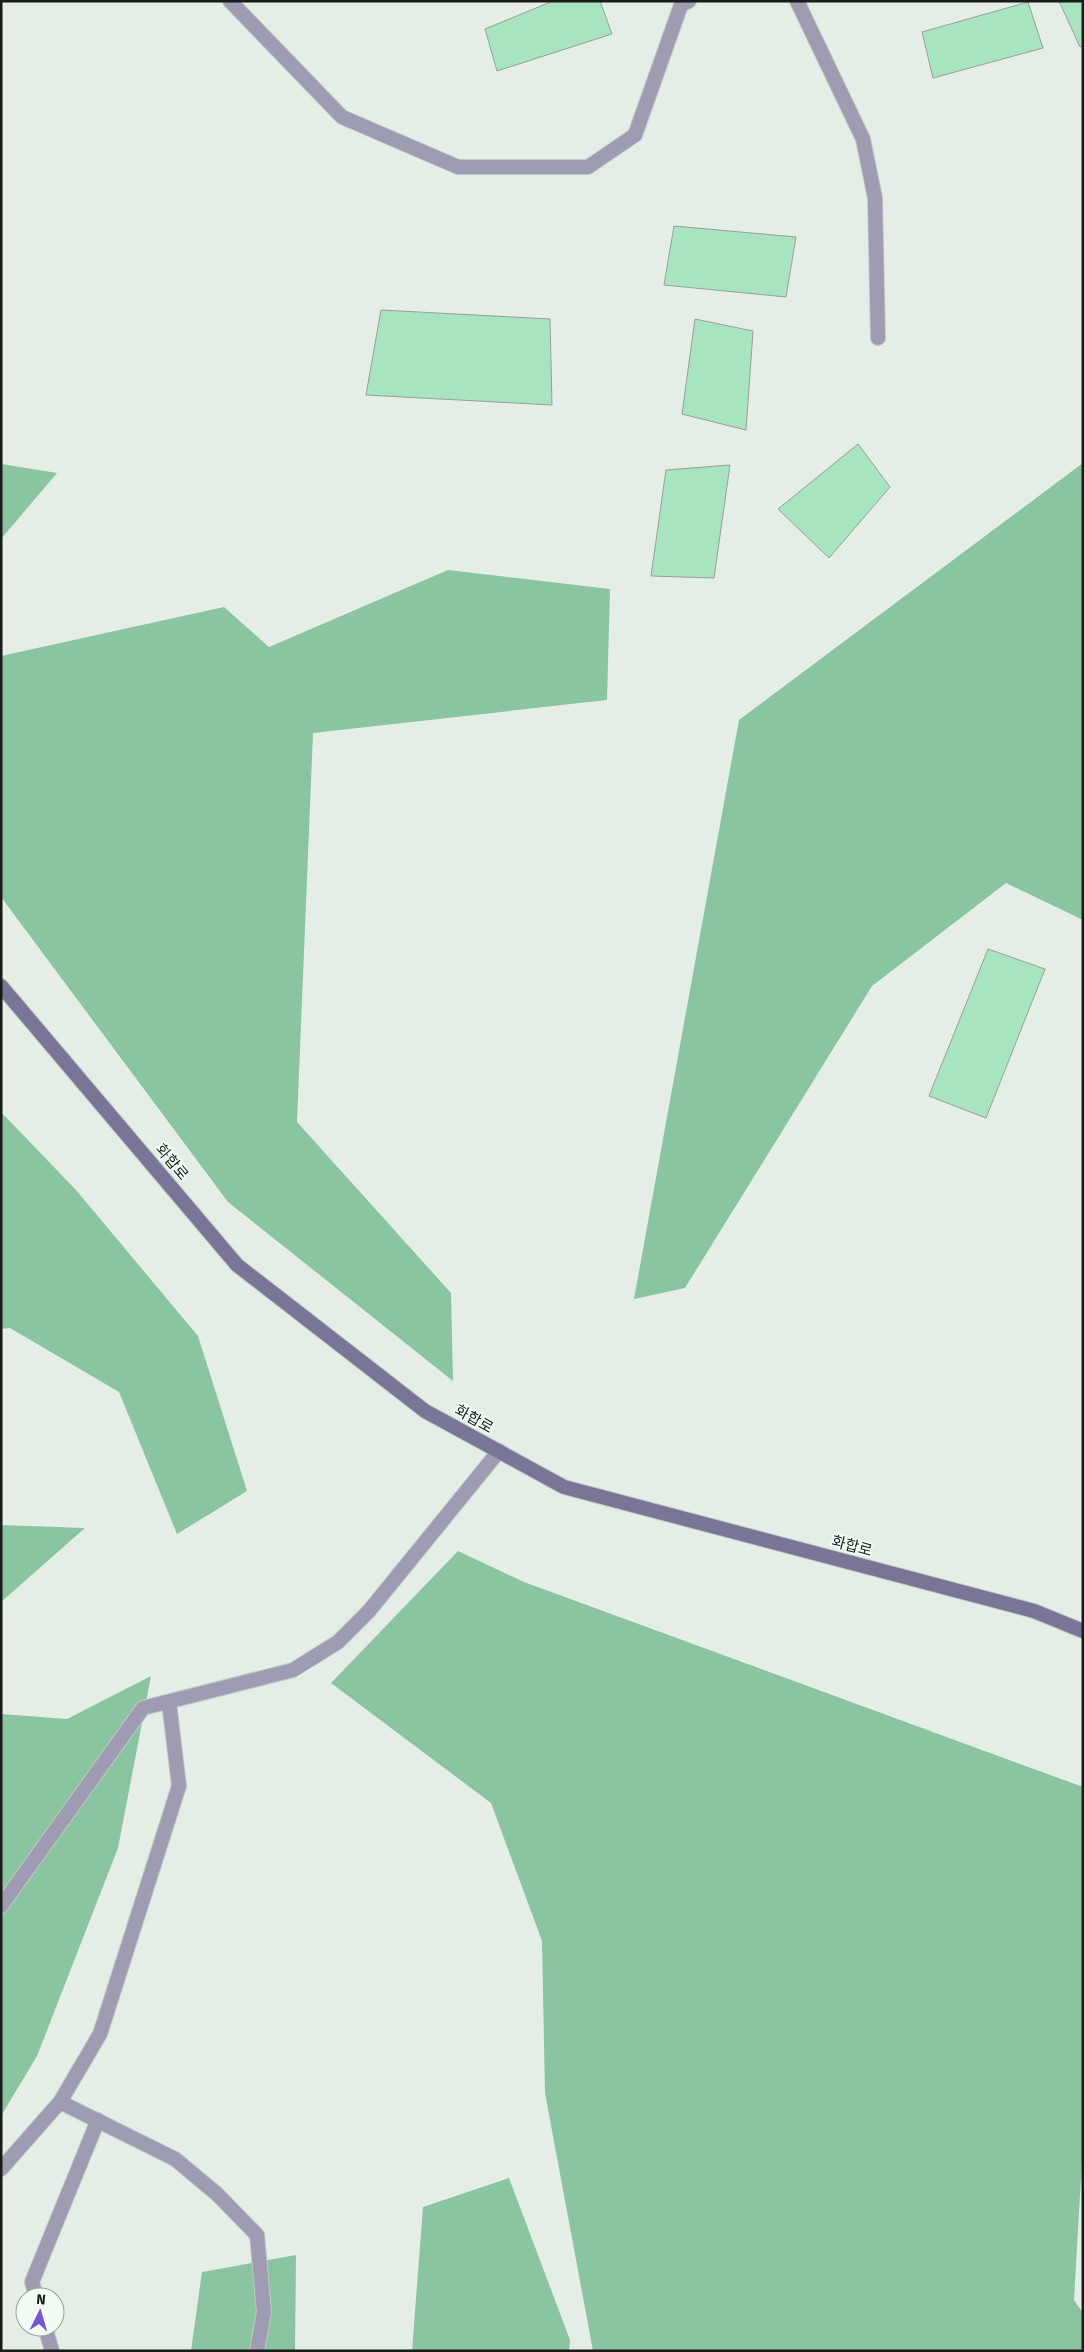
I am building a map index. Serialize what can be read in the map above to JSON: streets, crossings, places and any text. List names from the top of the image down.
{
  "streets": {
    "main road": ["화합로"]
  },
  "north": "top"
}
